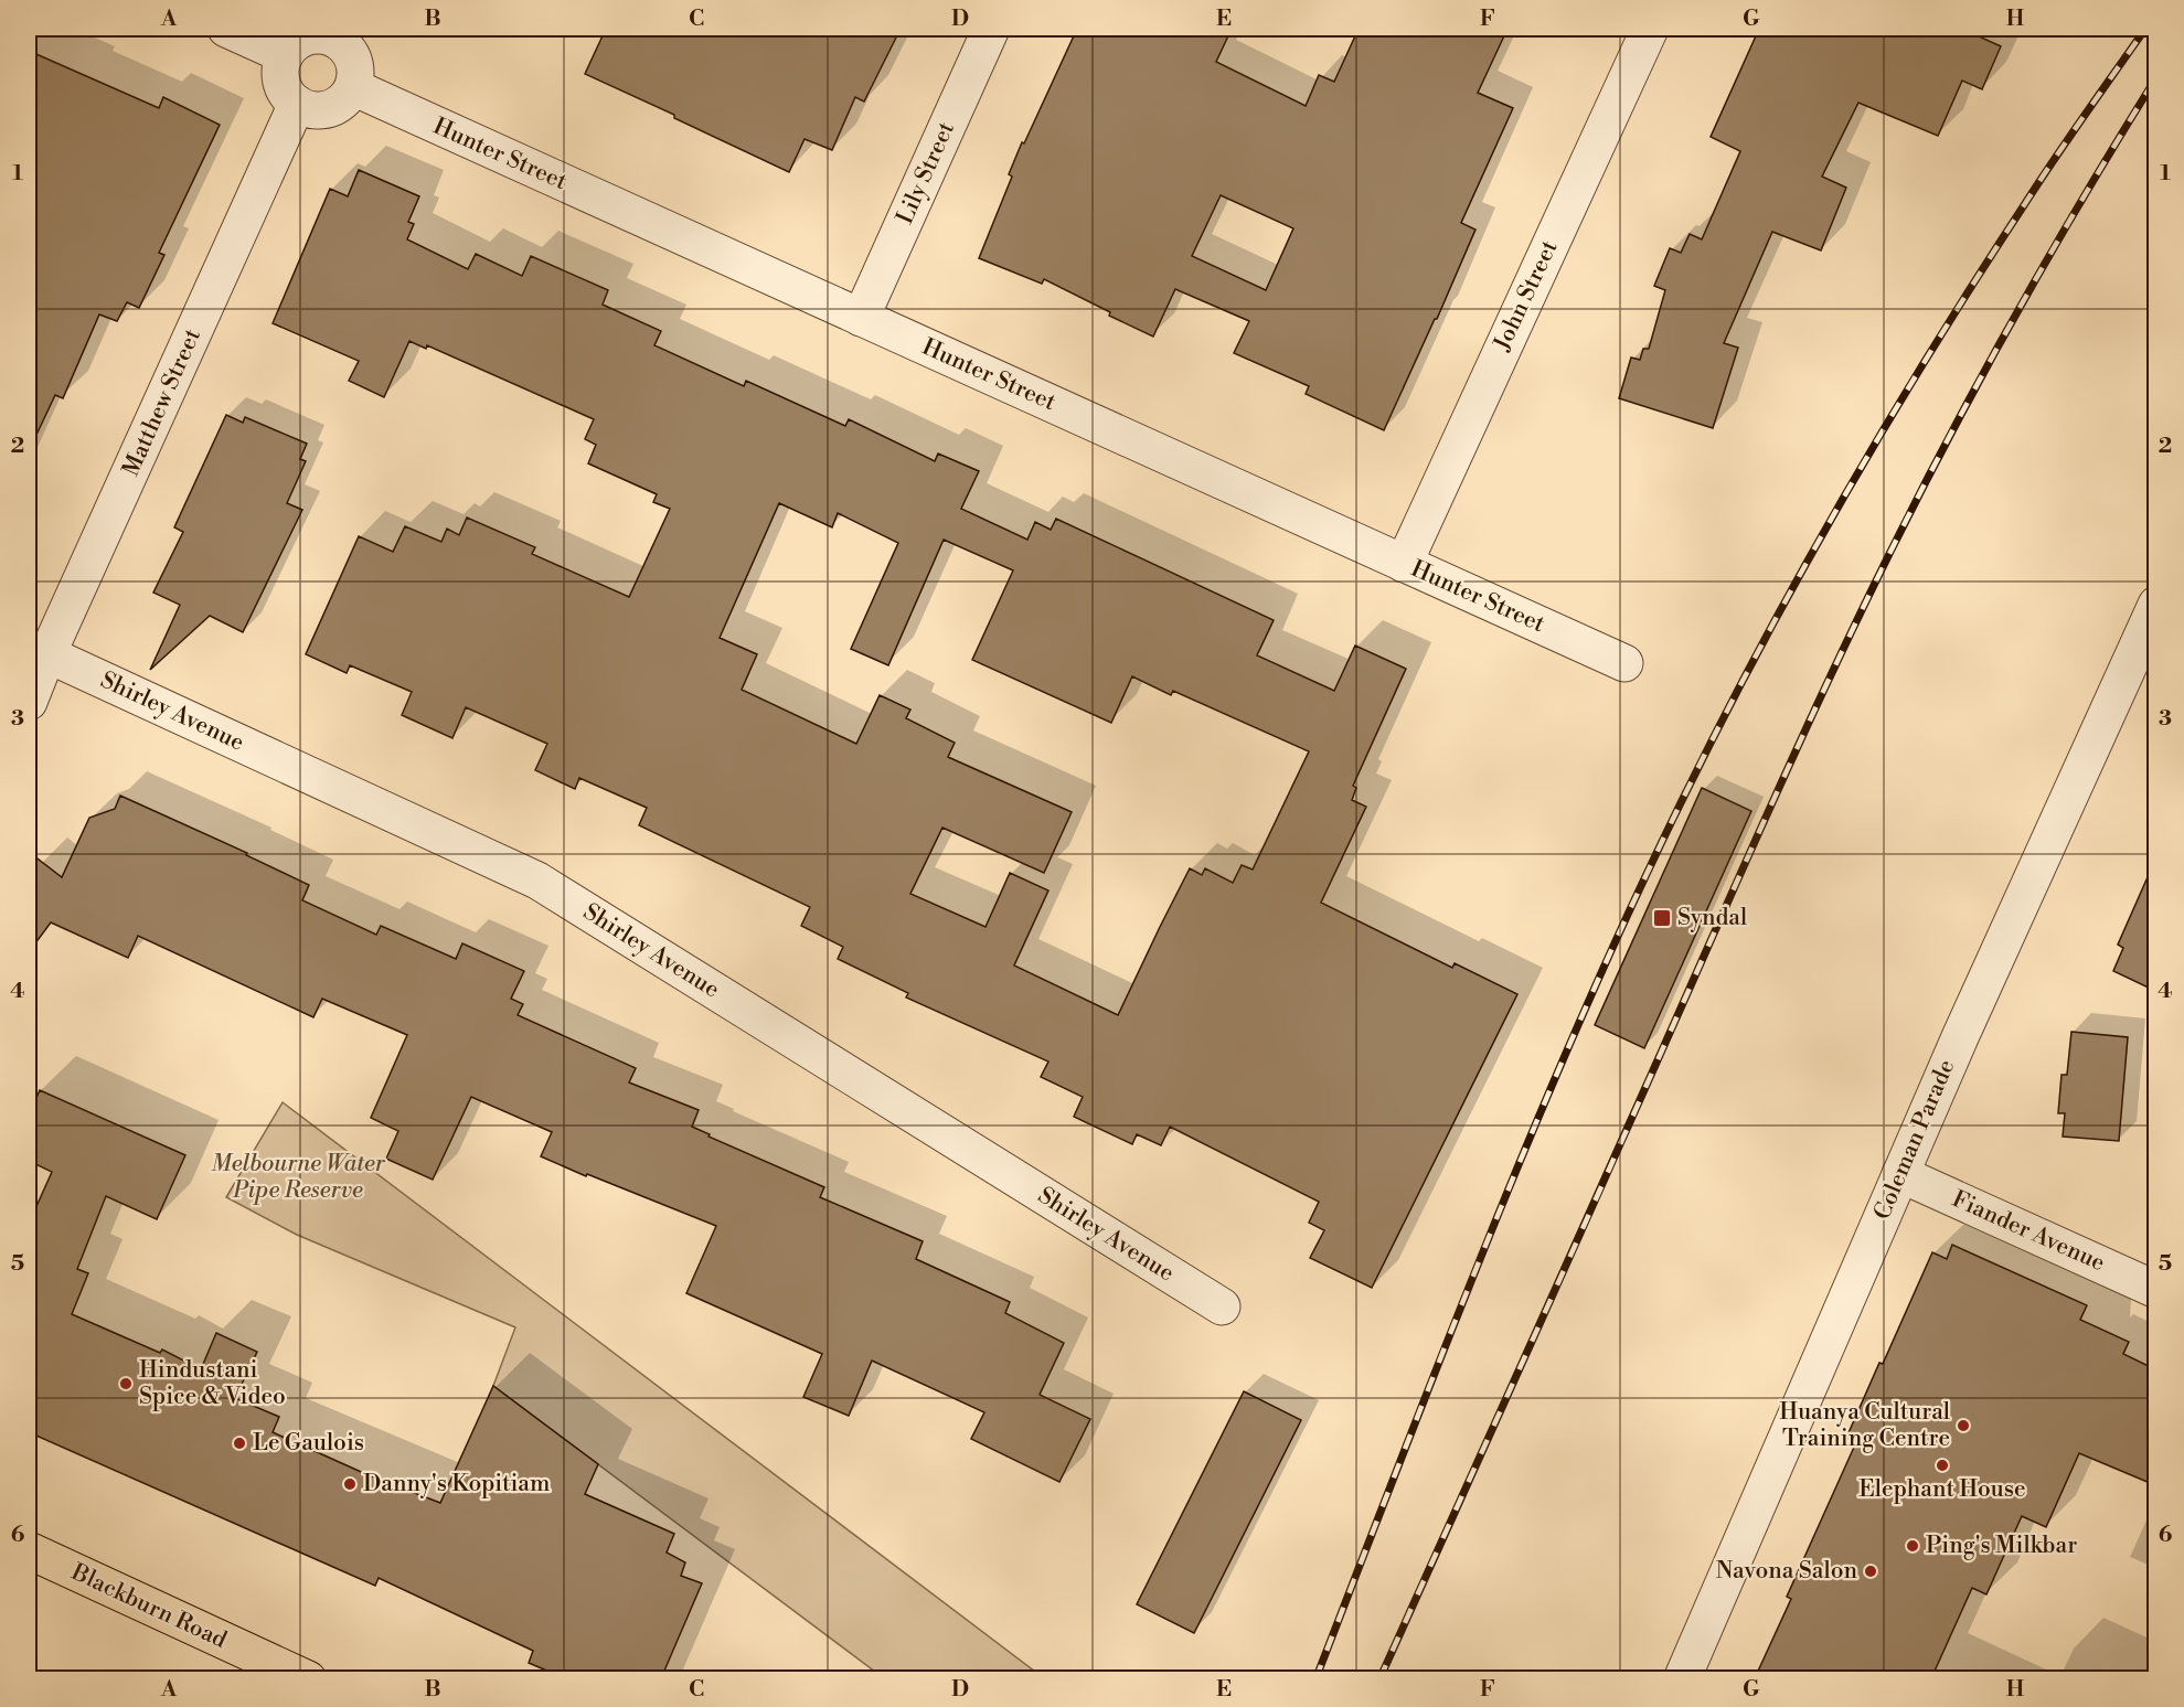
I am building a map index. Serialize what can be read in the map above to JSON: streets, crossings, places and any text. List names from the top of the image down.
{
  "streets": {
    "main road": ["Blackburn Road"],
    "street": [
      "Hunter Street",
      "Lily Street",
      "John Street",
      "Matthew Street",
      "Shirley Avenue",
      "Coleman Parade",
      "Fiander Avenue"
    ]
  },
  "crossings": [
    ["Hunter Street", "Lily Street"],
    ["Hunter Street", "John Street"],
    ["Hunter Street", "Matthew Street"],
    ["Matthew Street", "Shirley Avenue"],
    ["Coleman Parade", "Fiander Avenue"]
  ],
  "parks": ["Melbourne Water Pipe Reserve"],
  "places": {
    "transit": ["Syndal"],
    "other": [
      "Hindustani Spice & Video",
      "Huanya Cultural Training Centre",
      "Le Gaulois",
      "Elephant House",
      "Danny's Kopitiam",
      "Ping's Milkbar",
      "Navona Salon"
    ]
  },
  "grid": {
    "columns": [
      "A",
      "B",
      "C",
      "D",
      "E",
      "F",
      "G",
      "H"
    ],
    "rows": [
      "1",
      "2",
      "3",
      "4",
      "5",
      "6"
    ]
  }
}
